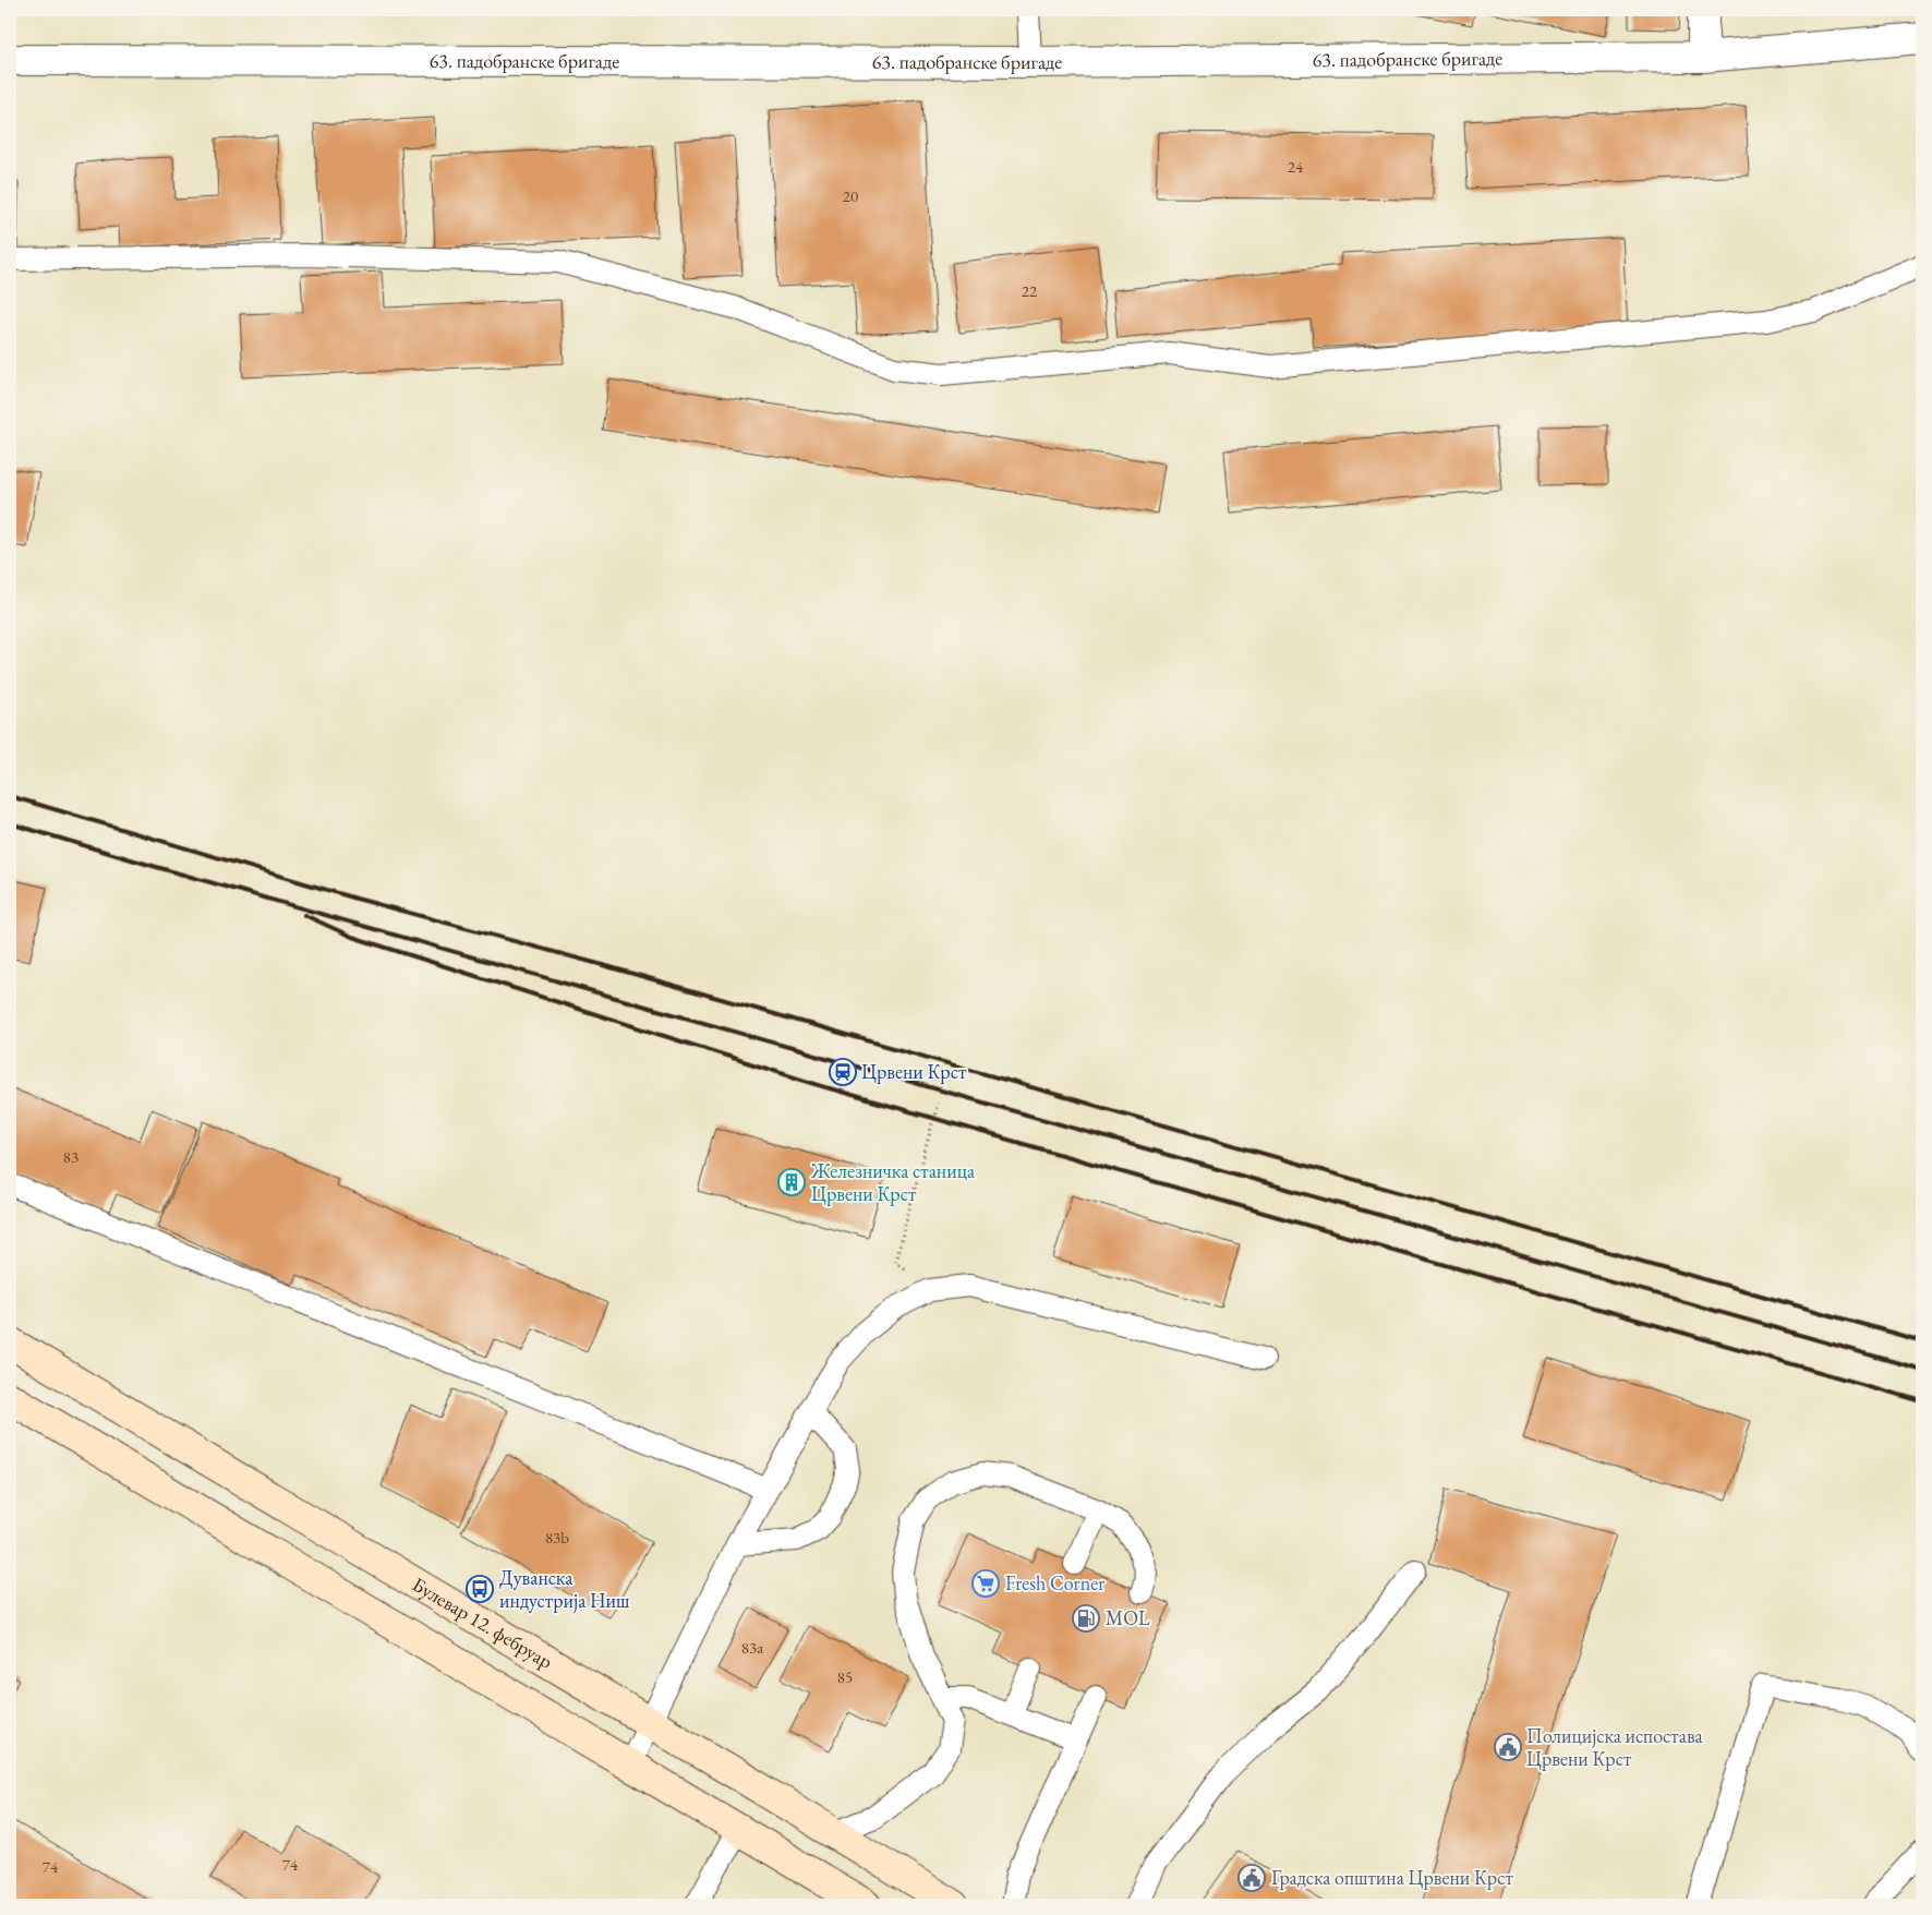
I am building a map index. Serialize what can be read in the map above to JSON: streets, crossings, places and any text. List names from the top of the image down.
{
  "streets": {
    "main road": ["Булевар 12. фебруар"],
    "street": ["63. падобранске бригаде"]
  },
  "places": {
    "station": ["Црвени Крст"],
    "building": ["Железничка станица Црвени Крст"],
    "supermarket": ["Fresh Corner"],
    "bus stop": ["Дуванска индустрија Ниш"],
    "fuel station": ["MOL"],
    "public building": ["Полицијска испостава Црвени Крст", "Градска општина Црвени Крст"]
  },
  "house_numbers": [
    "24",
    "20",
    "22",
    "83",
    "83b",
    "83a",
    "85",
    "74",
    "74"
  ]
}
